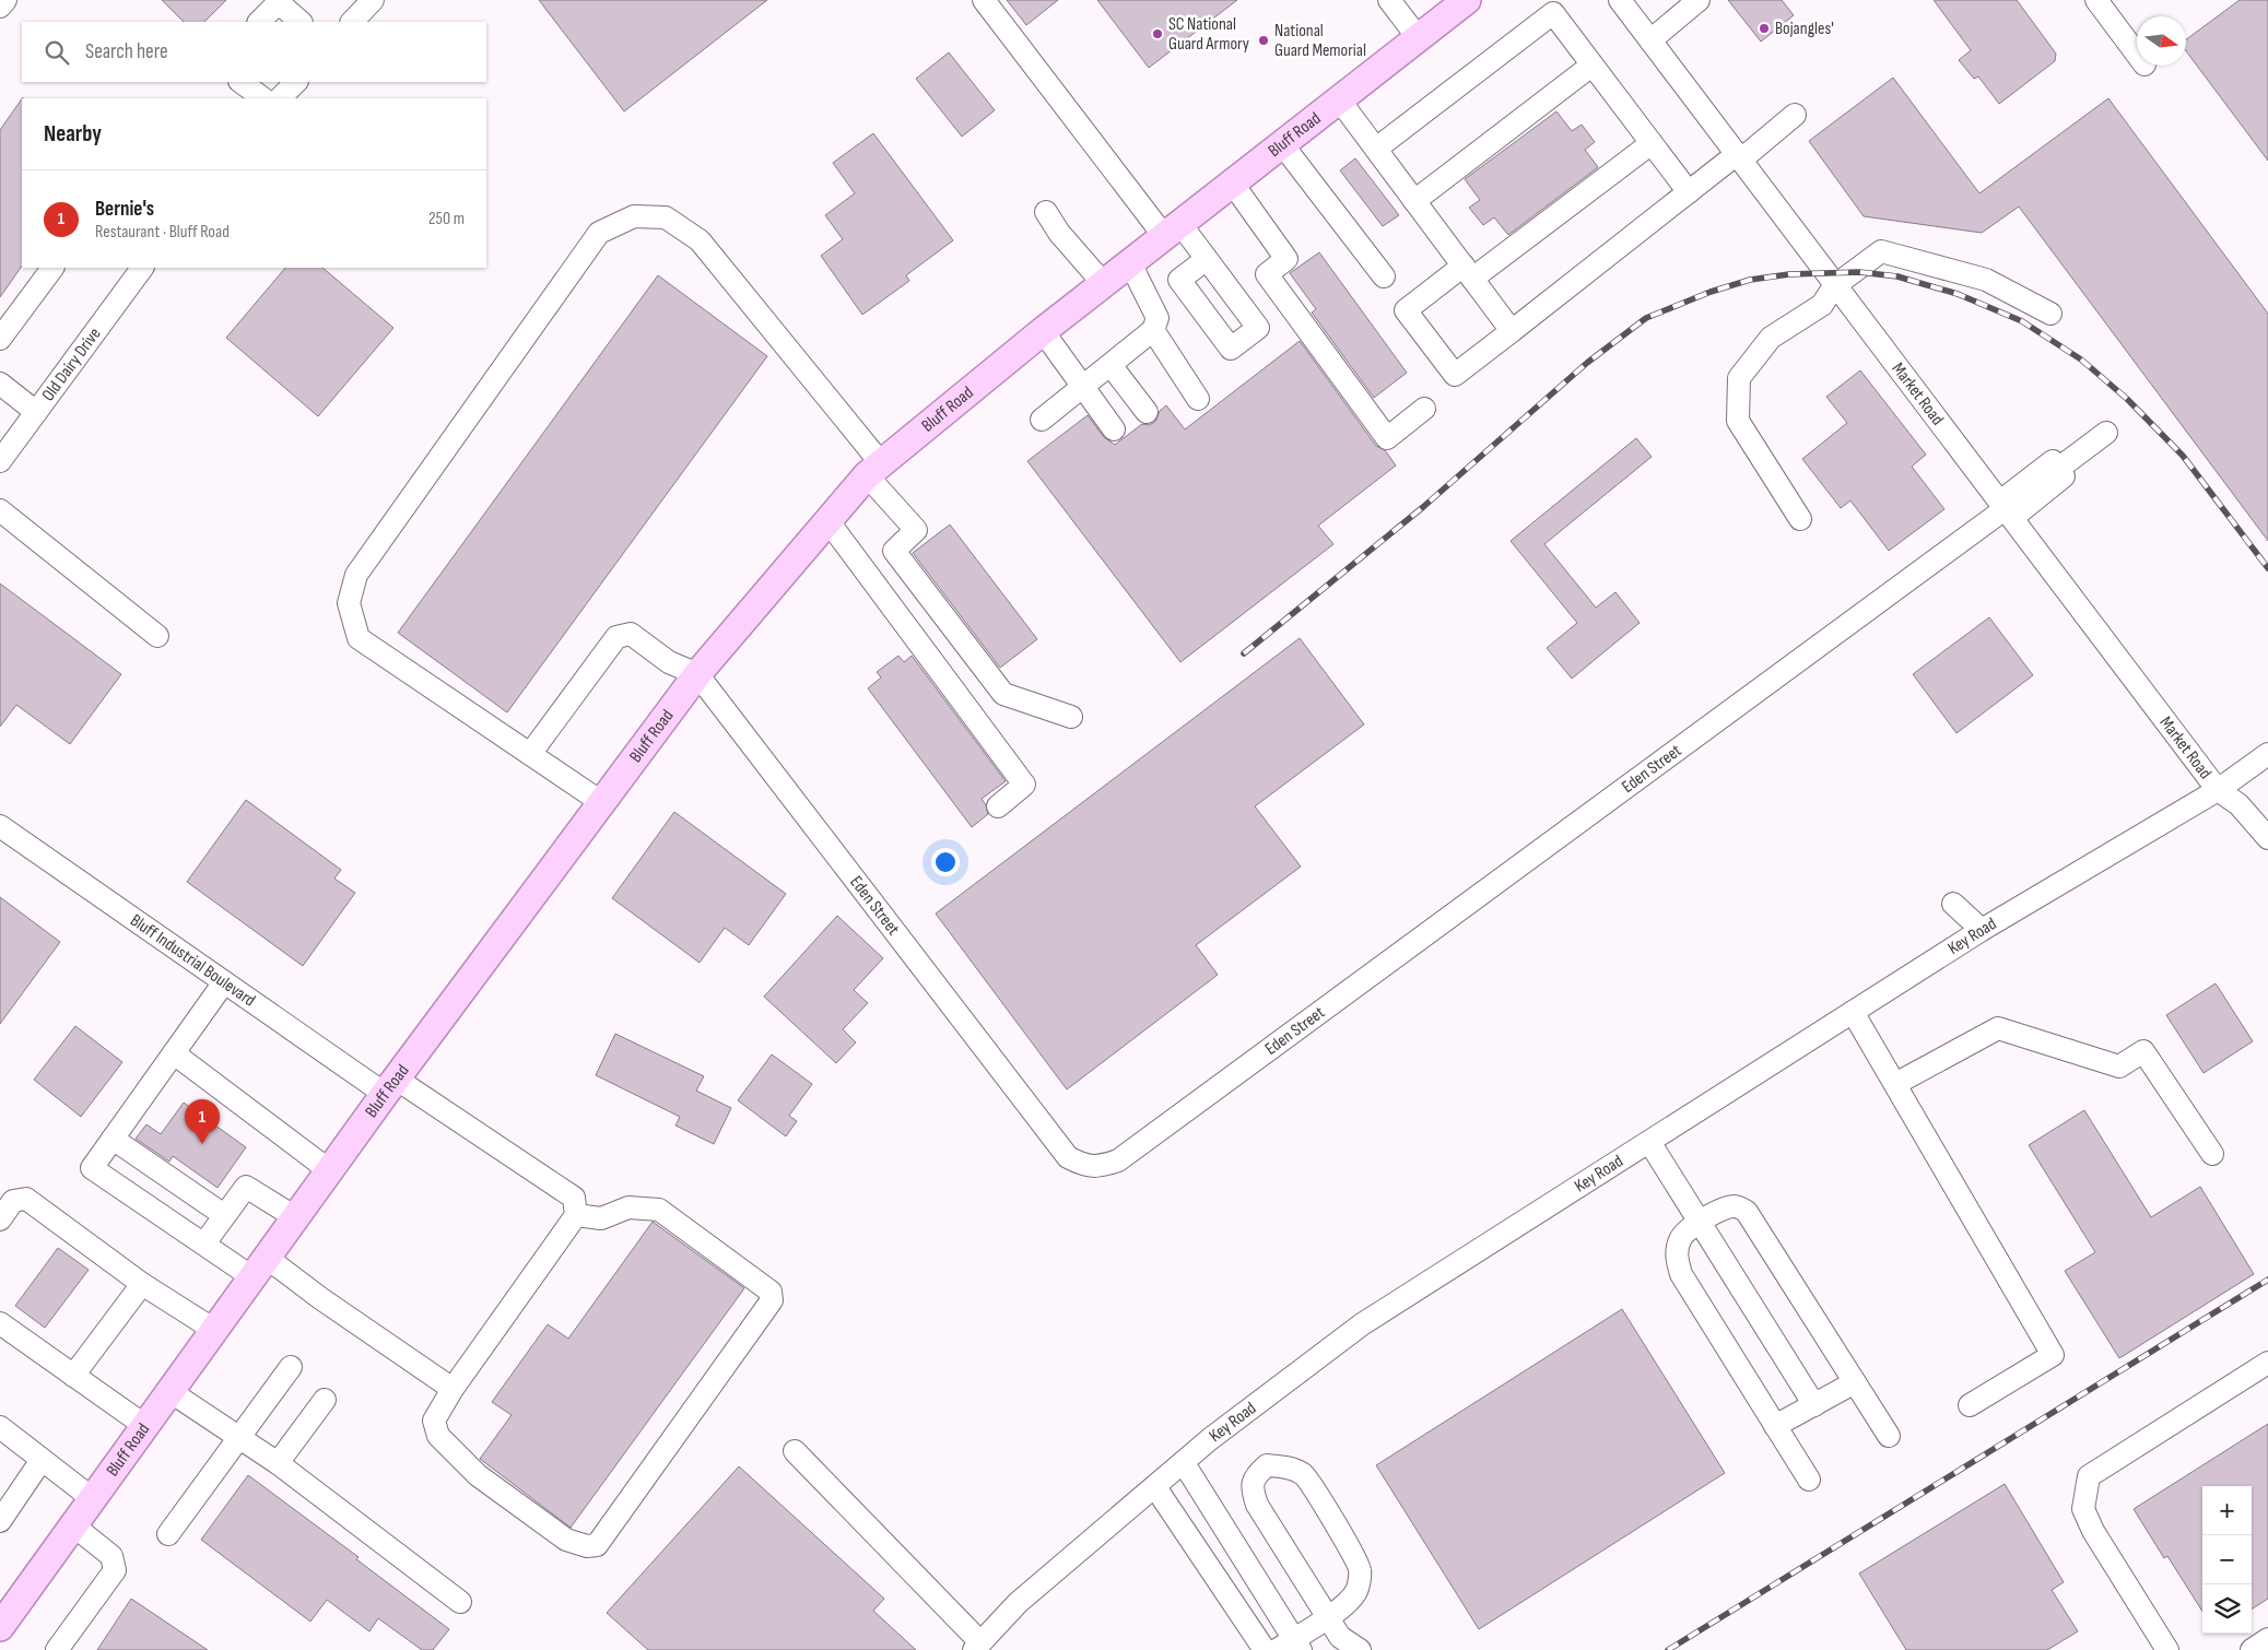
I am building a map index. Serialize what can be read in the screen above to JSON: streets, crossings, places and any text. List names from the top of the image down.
{
  "streets": {
    "main road": ["Bluff Road"],
    "street": [
      "Old Dairy Drive",
      "Market Road",
      "Eden Street",
      "Key Road",
      "Bluff Industrial Boulevard"
    ]
  },
  "crossings": [
    ["Bluff Road", "Eden Street"],
    ["Bluff Road", "Bluff Industrial Boulevard"],
    ["Market Road", "Eden Street"],
    ["Market Road", "Key Road"]
  ],
  "places": ["Bojangles'", "SC National Guard Armory", "National Guard Memorial"],
  "north": "right",
  "page": {
    "search": "Search here",
    "heading": "Nearby",
    "list": [
      {
        "mark": "1",
        "name": "Bernie's",
        "note": "Restaurant · Bluff Road",
        "value": "250 m"
      }
    ],
    "pins": "1",
    "map_buttons": ["+", "−"]
  }
}
